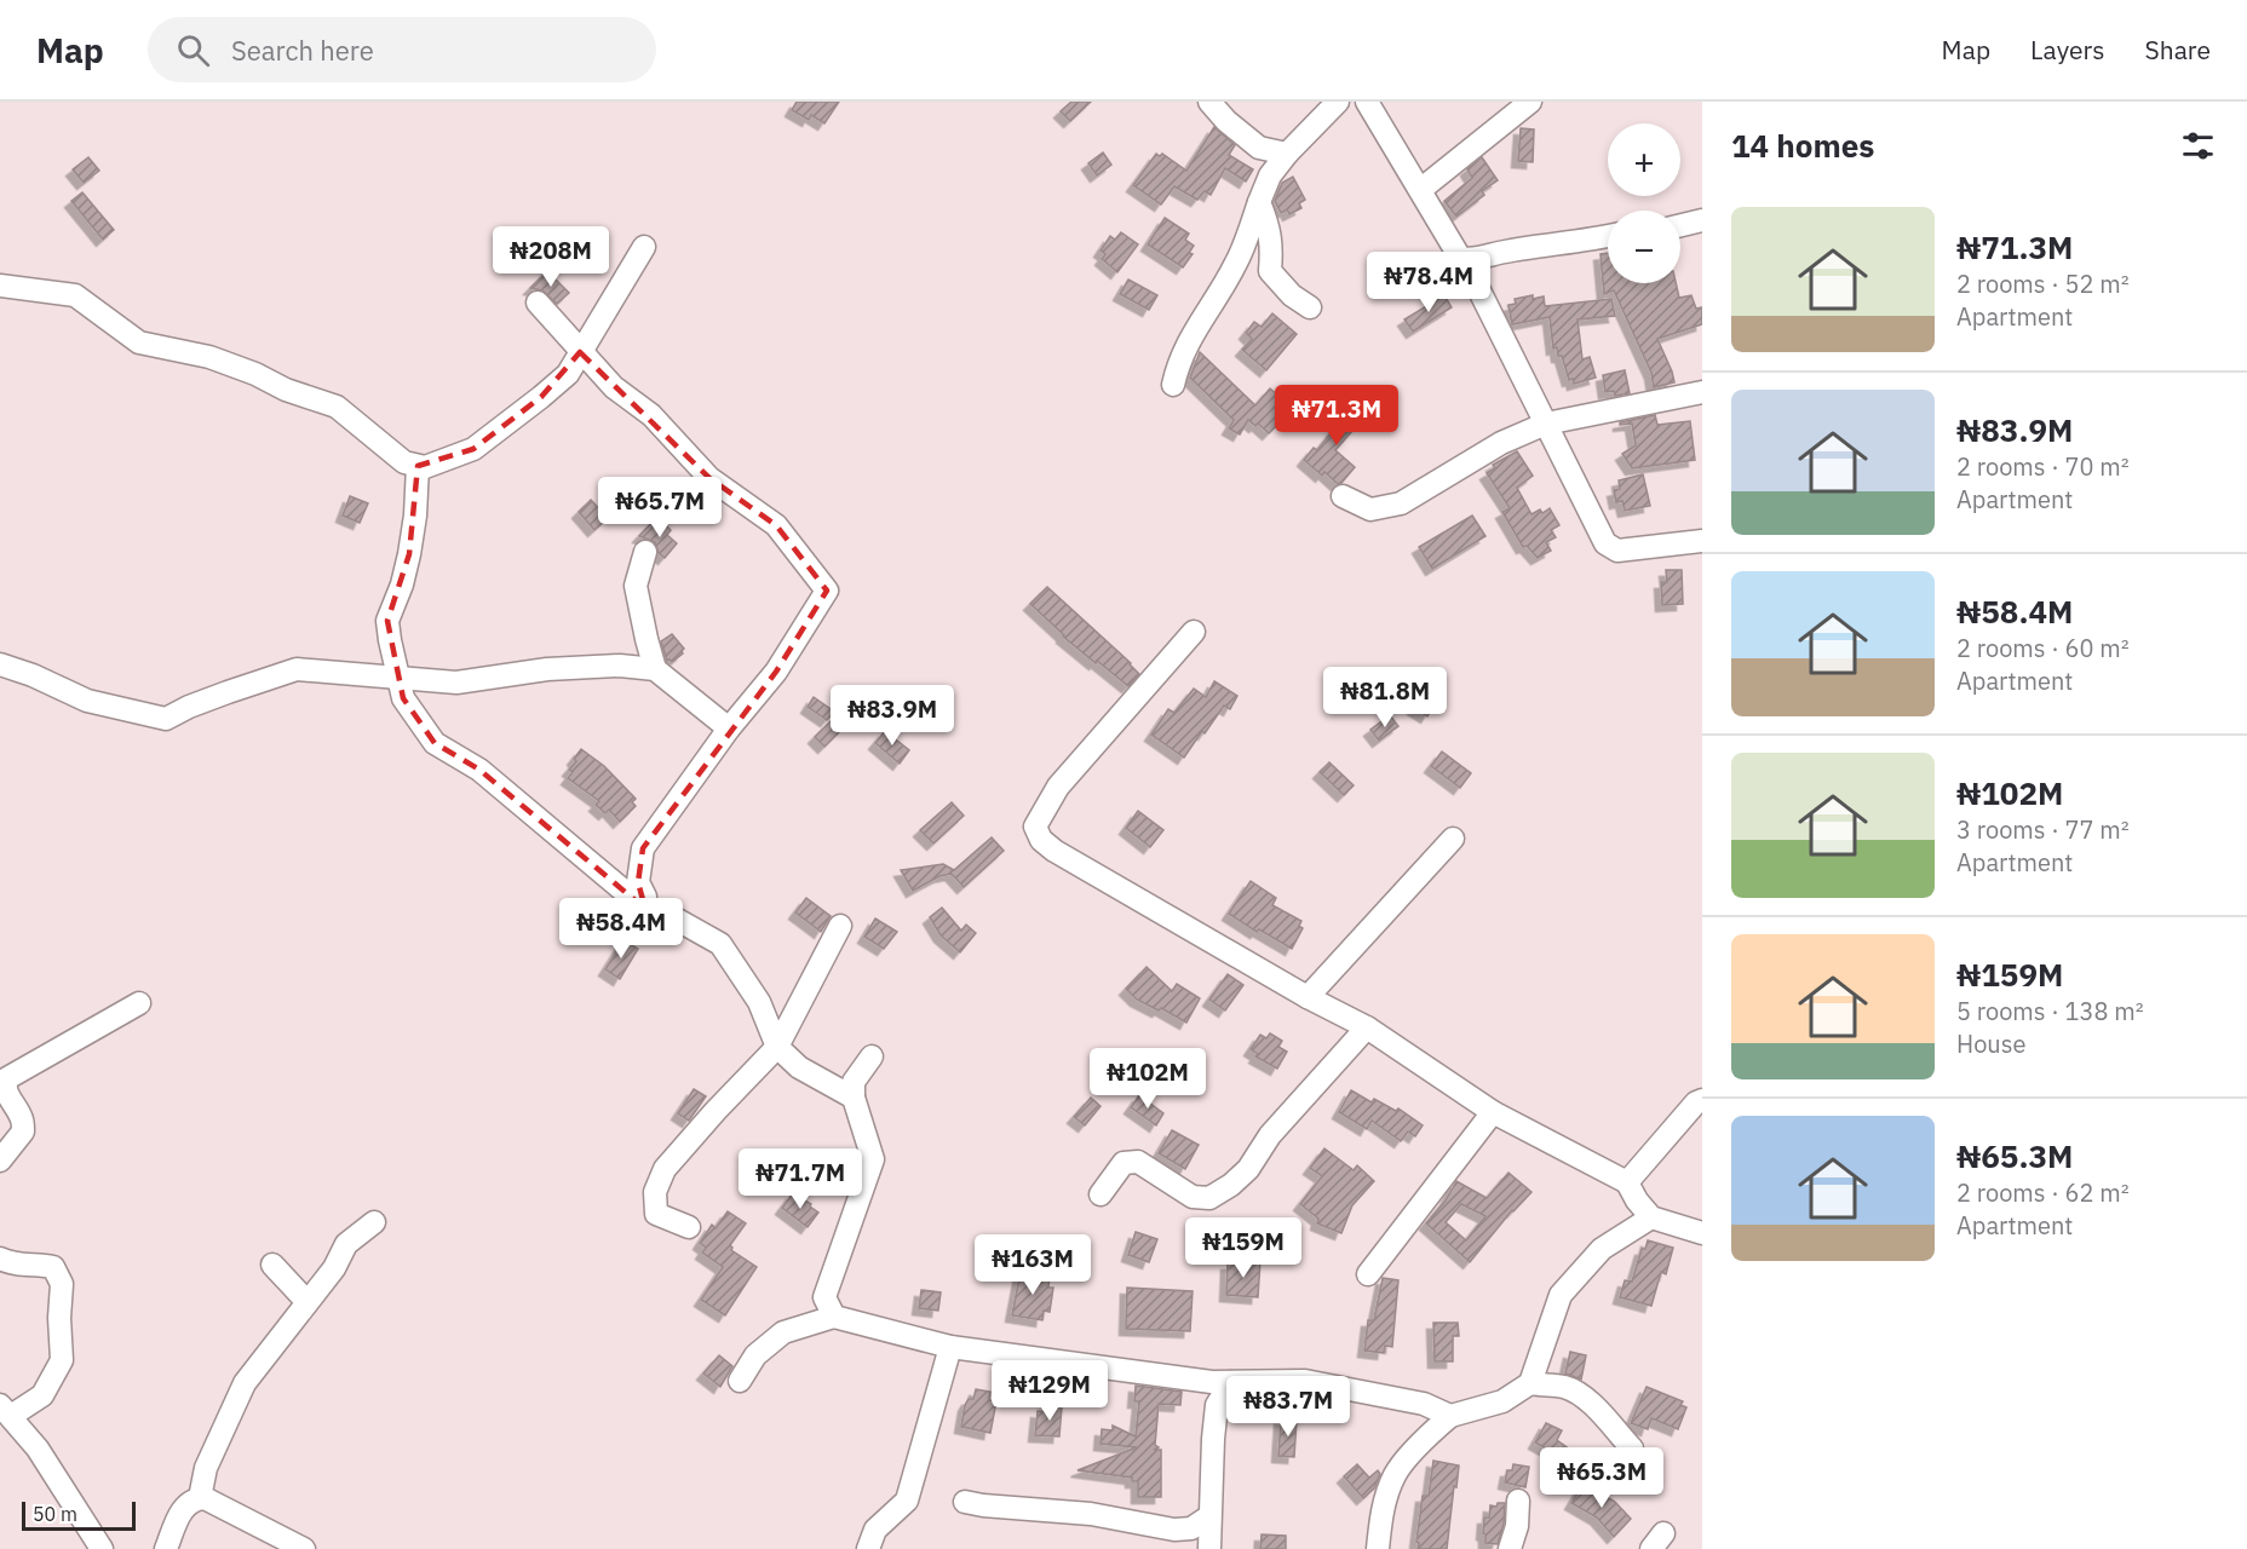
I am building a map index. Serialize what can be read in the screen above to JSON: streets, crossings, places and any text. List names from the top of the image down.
{
  "scale_bar": "50 m",
  "page": {
    "header": "Map",
    "search": "Search here",
    "nav": ["Map", "Layers", "Share"],
    "heading": "14 homes",
    "map_buttons": ["+", "−"],
    "list": [
      {
        "name": "₦71.3M",
        "note": "2 rooms · 52 m² · Apartment"
      },
      {
        "name": "₦83.9M",
        "note": "2 rooms · 70 m² · Apartment"
      },
      {
        "name": "₦58.4M",
        "note": "2 rooms · 60 m² · Apartment"
      },
      {
        "name": "₦102M",
        "note": "3 rooms · 77 m² · Apartment"
      },
      {
        "name": "₦159M",
        "note": "5 rooms · 138 m² · House"
      },
      {
        "name": "₦65.3M",
        "note": "2 rooms · 62 m² · Apartment"
      }
    ],
    "price": [
      "₦208M",
      "₦78.4M",
      "₦71.3M",
      "₦65.7M",
      "₦81.8M",
      "₦83.9M",
      "₦58.4M",
      "₦102M",
      "₦71.7M",
      "₦159M",
      "₦163M",
      "₦129M",
      "₦83.7M",
      "₦65.3M"
    ],
    "scale": "50 m"
  }
}
